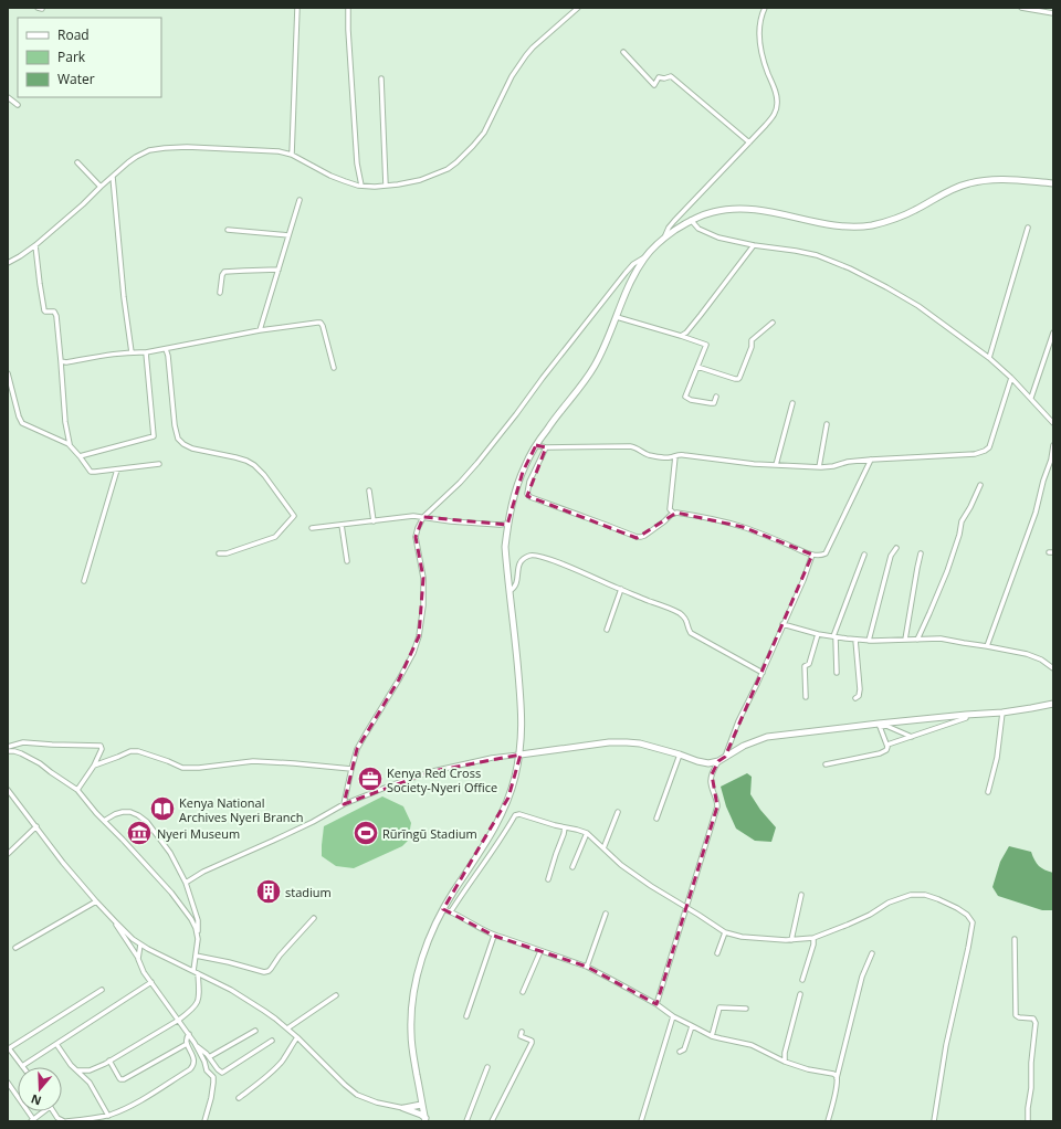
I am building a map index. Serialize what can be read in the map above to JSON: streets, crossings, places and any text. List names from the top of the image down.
{
  "places": {
    "office": ["Kenya Red Cross Society-Nyeri Office"],
    "library": ["Kenya National Archives Nyeri Branch"],
    "museum": ["Nyeri Museum"],
    "sports": ["Rũrĩngũ Stadium"],
    "building": ["stadium"]
  },
  "legend": ["Road", "Park", "Water"],
  "north": "bottom"
}
